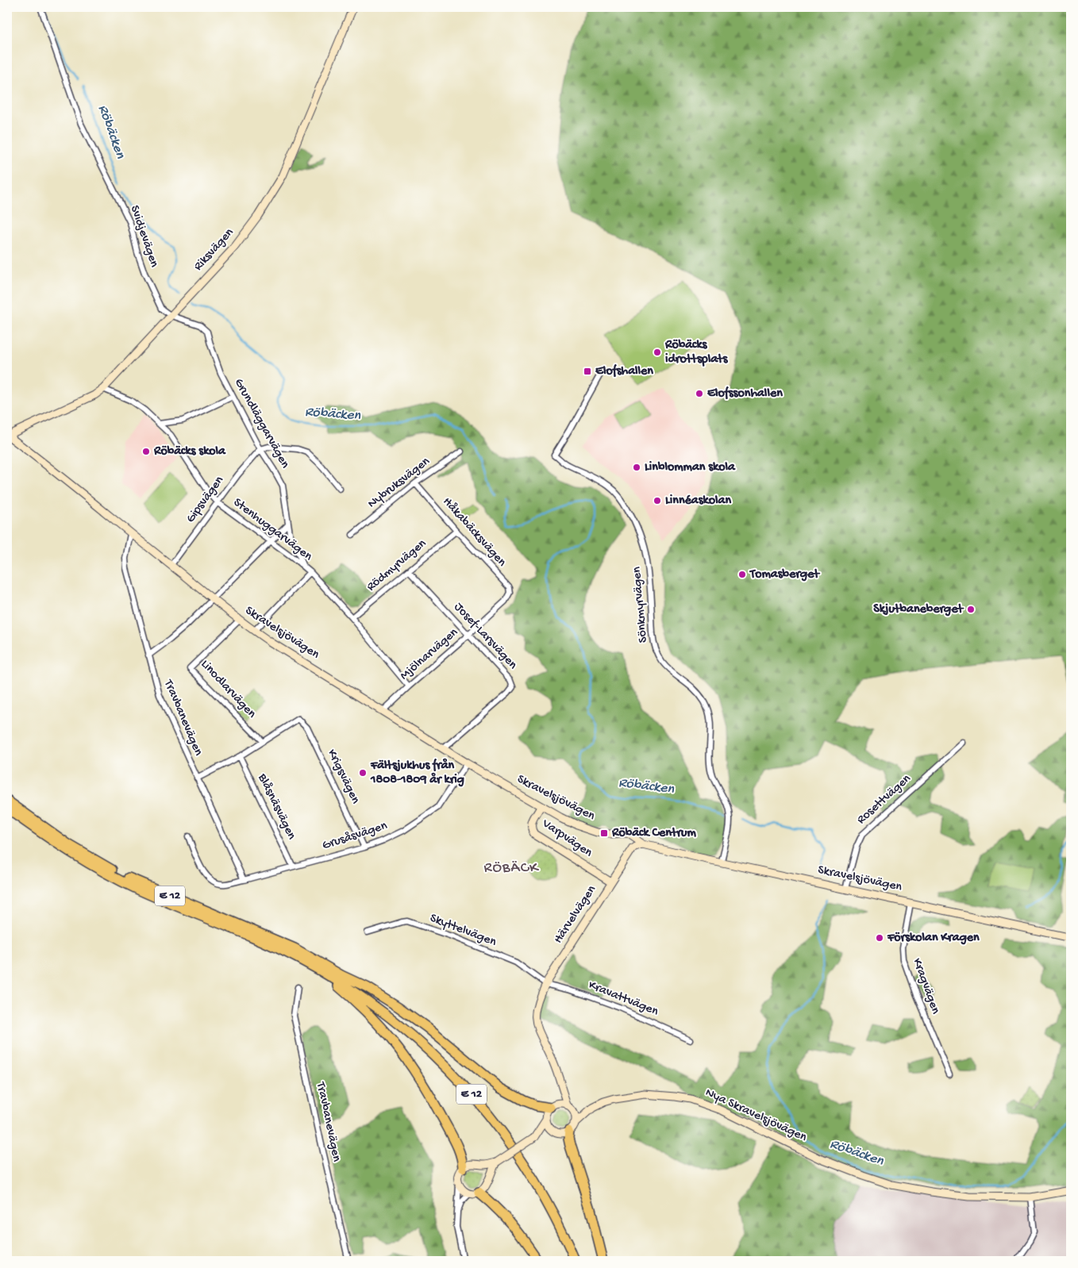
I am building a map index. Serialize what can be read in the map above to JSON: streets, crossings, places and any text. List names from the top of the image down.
{
  "streets": {
    "highway": ["E 12"],
    "street": [
      "Svidjevägen",
      "Riksvägen",
      "Grundläggarvägen",
      "Nybruksvägen",
      "Gipsvägen",
      "Stenhuggarvägen",
      "Håkabäcksvägen",
      "Rödmyrvägen",
      "Sönkmyrvägen",
      "Skravelsjövägen",
      "Josef-Larsvägen",
      "Mjölnarvägen",
      "Linodlarvägen",
      "Travbanevägen",
      "Krigsvägen",
      "Rosettvägen",
      "Blåsnäsvägen",
      "Grusåsvägen",
      "Varpvägen",
      "Härvelvägen",
      "Skyttelvägen",
      "Kragvägen",
      "Kravattvägen",
      "Nya Skravelsjövägen"
    ]
  },
  "crossings": [
    ["Svidjevägen", "Riksvägen"],
    ["Svidjevägen", "Grundläggarvägen"],
    ["Riksvägen", "Grundläggarvägen"],
    ["Riksvägen", "Stenhuggarvägen"],
    ["Riksvägen", "Skravelsjövägen"],
    ["Grundläggarvägen", "Gipsvägen"],
    ["Grundläggarvägen", "Stenhuggarvägen"],
    ["Nybruksvägen", "Håkabäcksvägen"],
    ["Gipsvägen", "Stenhuggarvägen"],
    ["Gipsvägen", "Skravelsjövägen"],
    ["Stenhuggarvägen", "Rödmyrvägen"],
    ["Stenhuggarvägen", "Mjölnarvägen"],
    ["Håkabäcksvägen", "Rödmyrvägen"],
    ["Håkabäcksvägen", "Mjölnarvägen"],
    ["Rödmyrvägen", "Josef-Larsvägen"],
    ["Sönkmyrvägen", "Skravelsjövägen"],
    ["Skravelsjövägen", "Josef-Larsvägen"],
    ["Skravelsjövägen", "Mjölnarvägen"],
    ["Skravelsjövägen", "Linodlarvägen"],
    ["Skravelsjövägen", "Travbanevägen"],
    ["Skravelsjövägen", "Rosettvägen"],
    ["Skravelsjövägen", "Grusåsvägen"],
    ["Skravelsjövägen", "Varpvägen"],
    ["Skravelsjövägen", "Härvelvägen"],
    ["Skravelsjövägen", "Kragvägen"],
    ["Josef-Larsvägen", "Mjölnarvägen"],
    ["Linodlarvägen", "Krigsvägen"],
    ["Travbanevägen", "Grusåsvägen"],
    ["Krigsvägen", "Grusåsvägen"],
    ["Blåsnäsvägen", "Grusåsvägen"],
    ["Varpvägen", "Härvelvägen"],
    ["Härvelvägen", "Skyttelvägen"],
    ["Härvelvägen", "Kravattvägen"],
    ["Skyttelvägen", "Kravattvägen"]
  ],
  "districts": ["RÖBÄCK"],
  "water": ["Röbäcken"],
  "places": {
    "other": [
      "Röbäcks idrottsplats",
      "Elofssonhallen",
      "Röbäcks skola",
      "Linblomman skola",
      "Linnéaskolan",
      "Tomasberget",
      "Skjutbaneberget",
      "Fältsjukhus från 1808-1809 år krig",
      "Förskolan Kragen"
    ],
    "transit": ["Elofshallen", "Röbäck Centrum"]
  }
}
